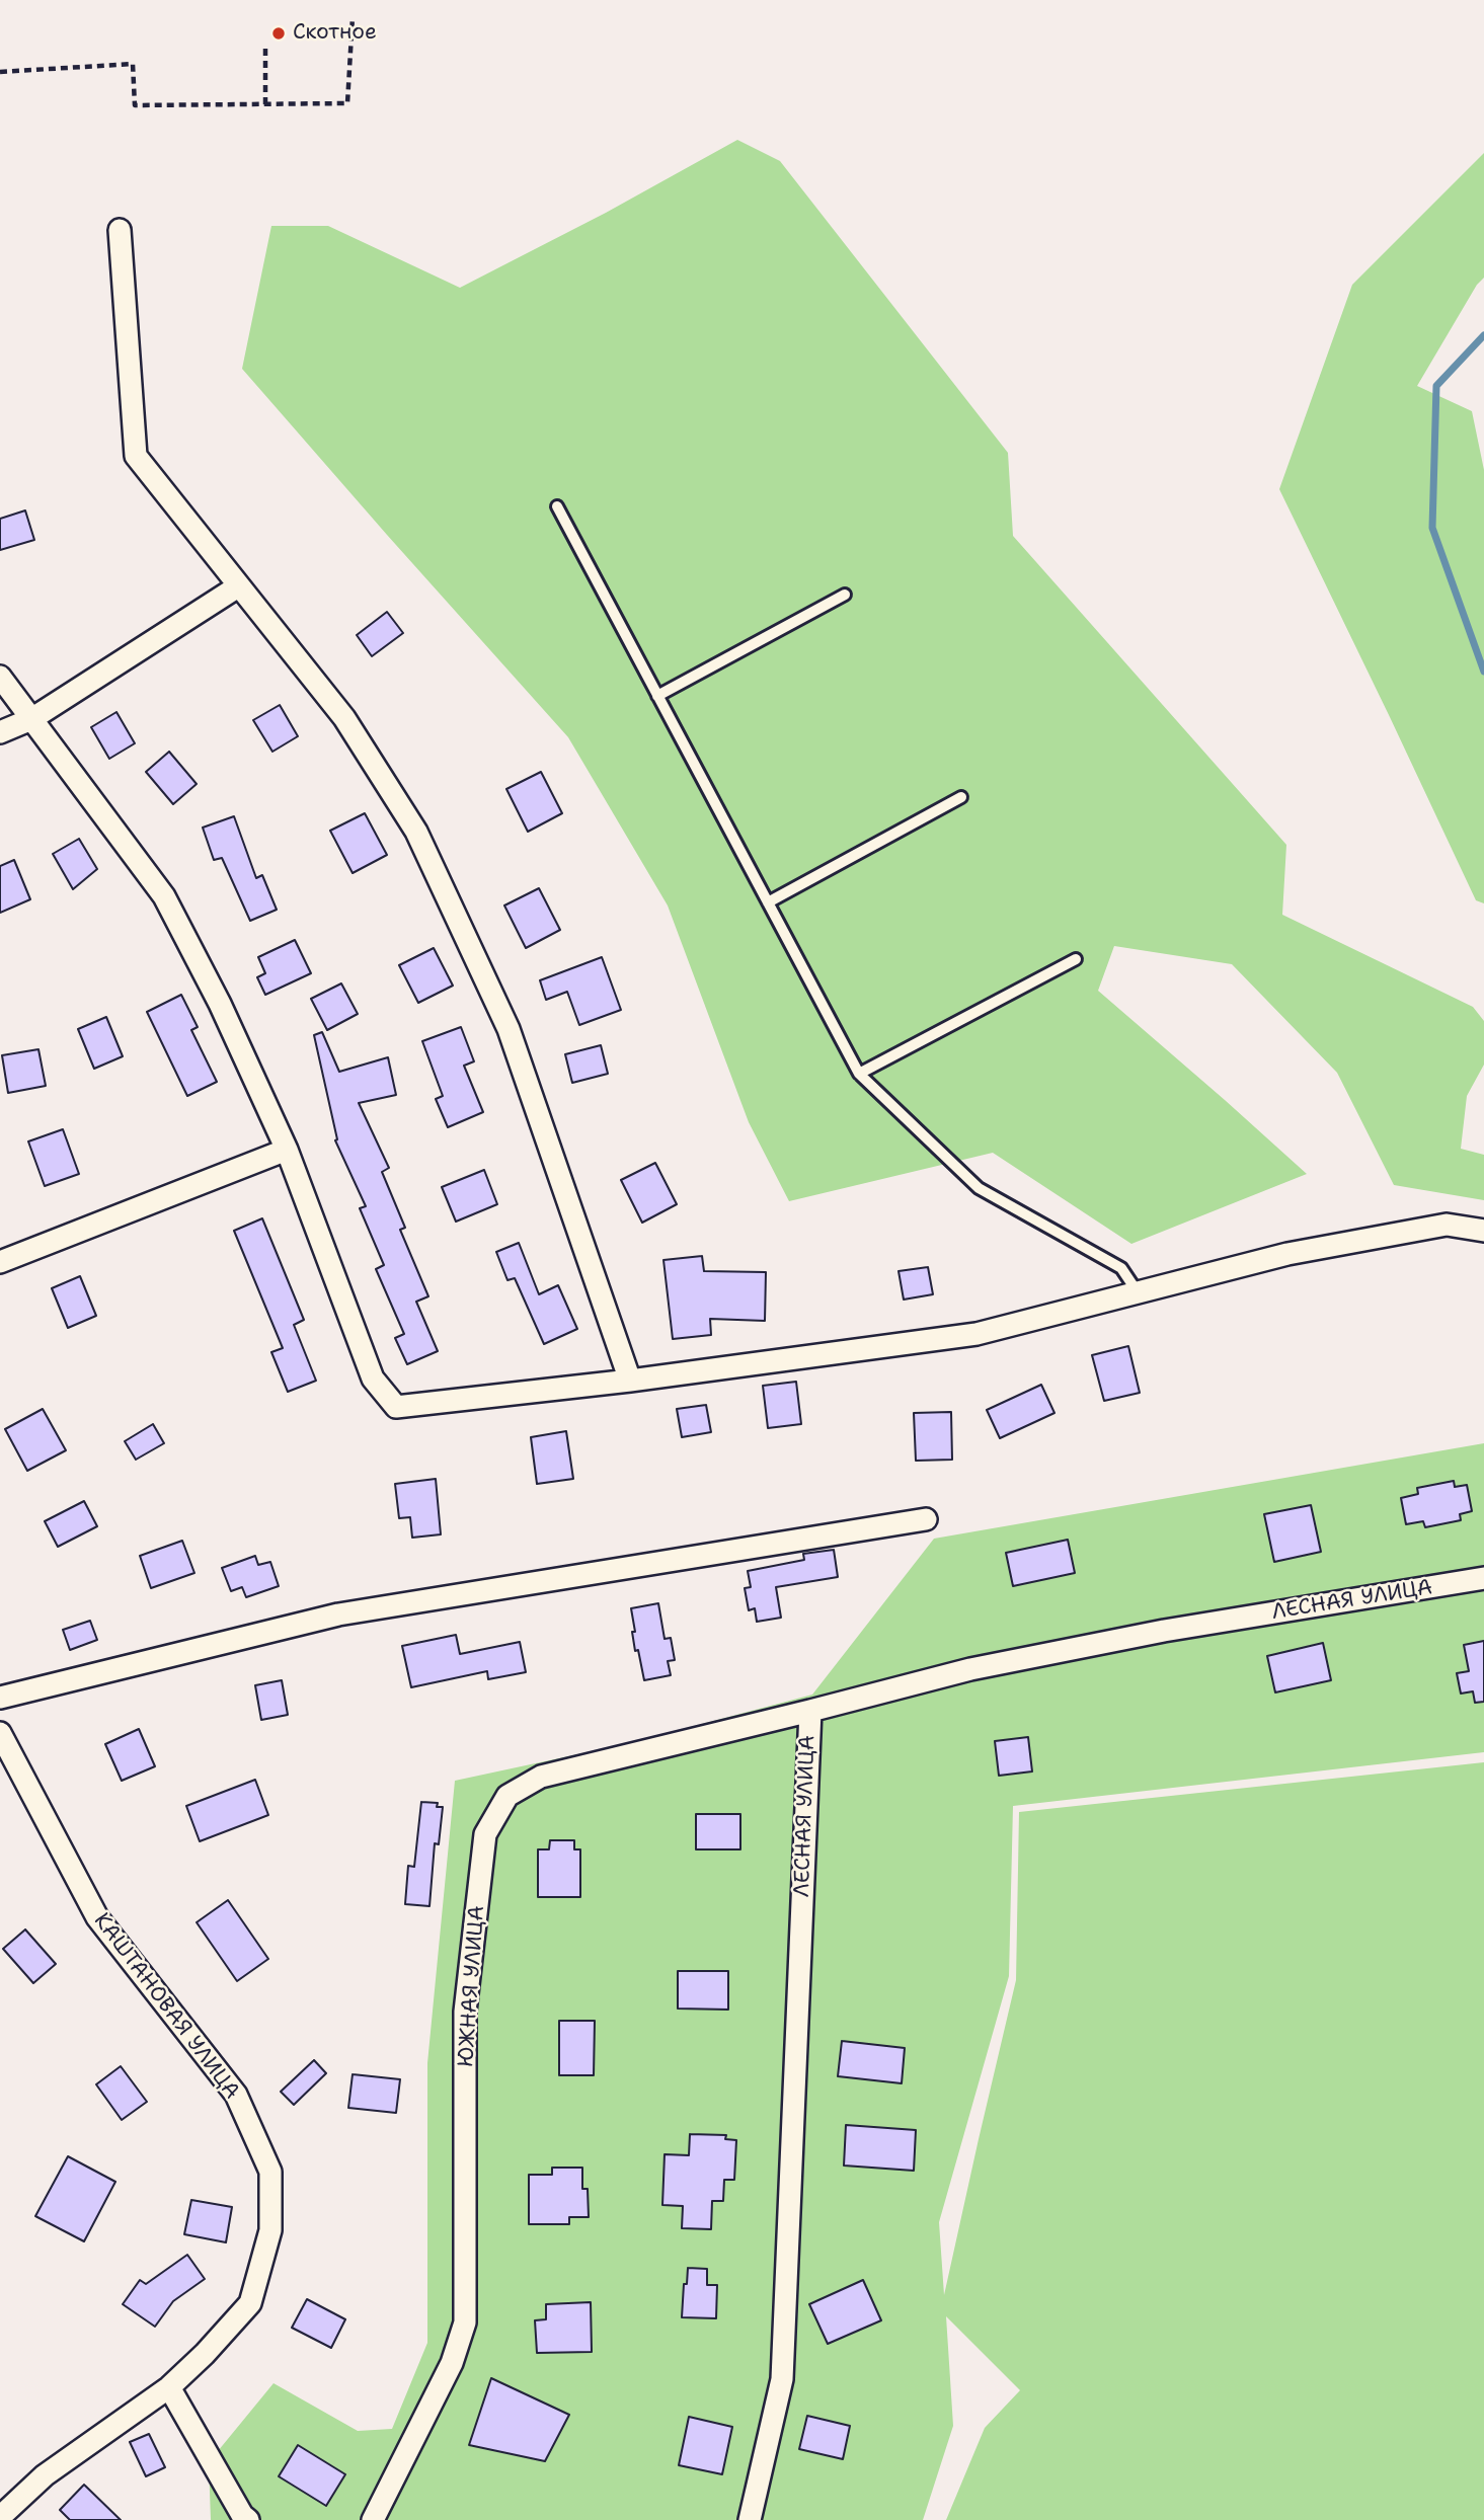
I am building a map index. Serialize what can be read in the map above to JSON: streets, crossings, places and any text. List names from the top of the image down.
{
  "streets": {
    "street": ["ЛЕСНАЯ УЛИЦА", "ЮЖНАЯ УЛИЦА", "КАШТАНОВАЯ УЛИЦА"]
  },
  "crossings": [
    ["ЛЕСНАЯ УЛИЦА", "ЮЖНАЯ УЛИЦА"]
  ],
  "places": ["Скотное"]
}
